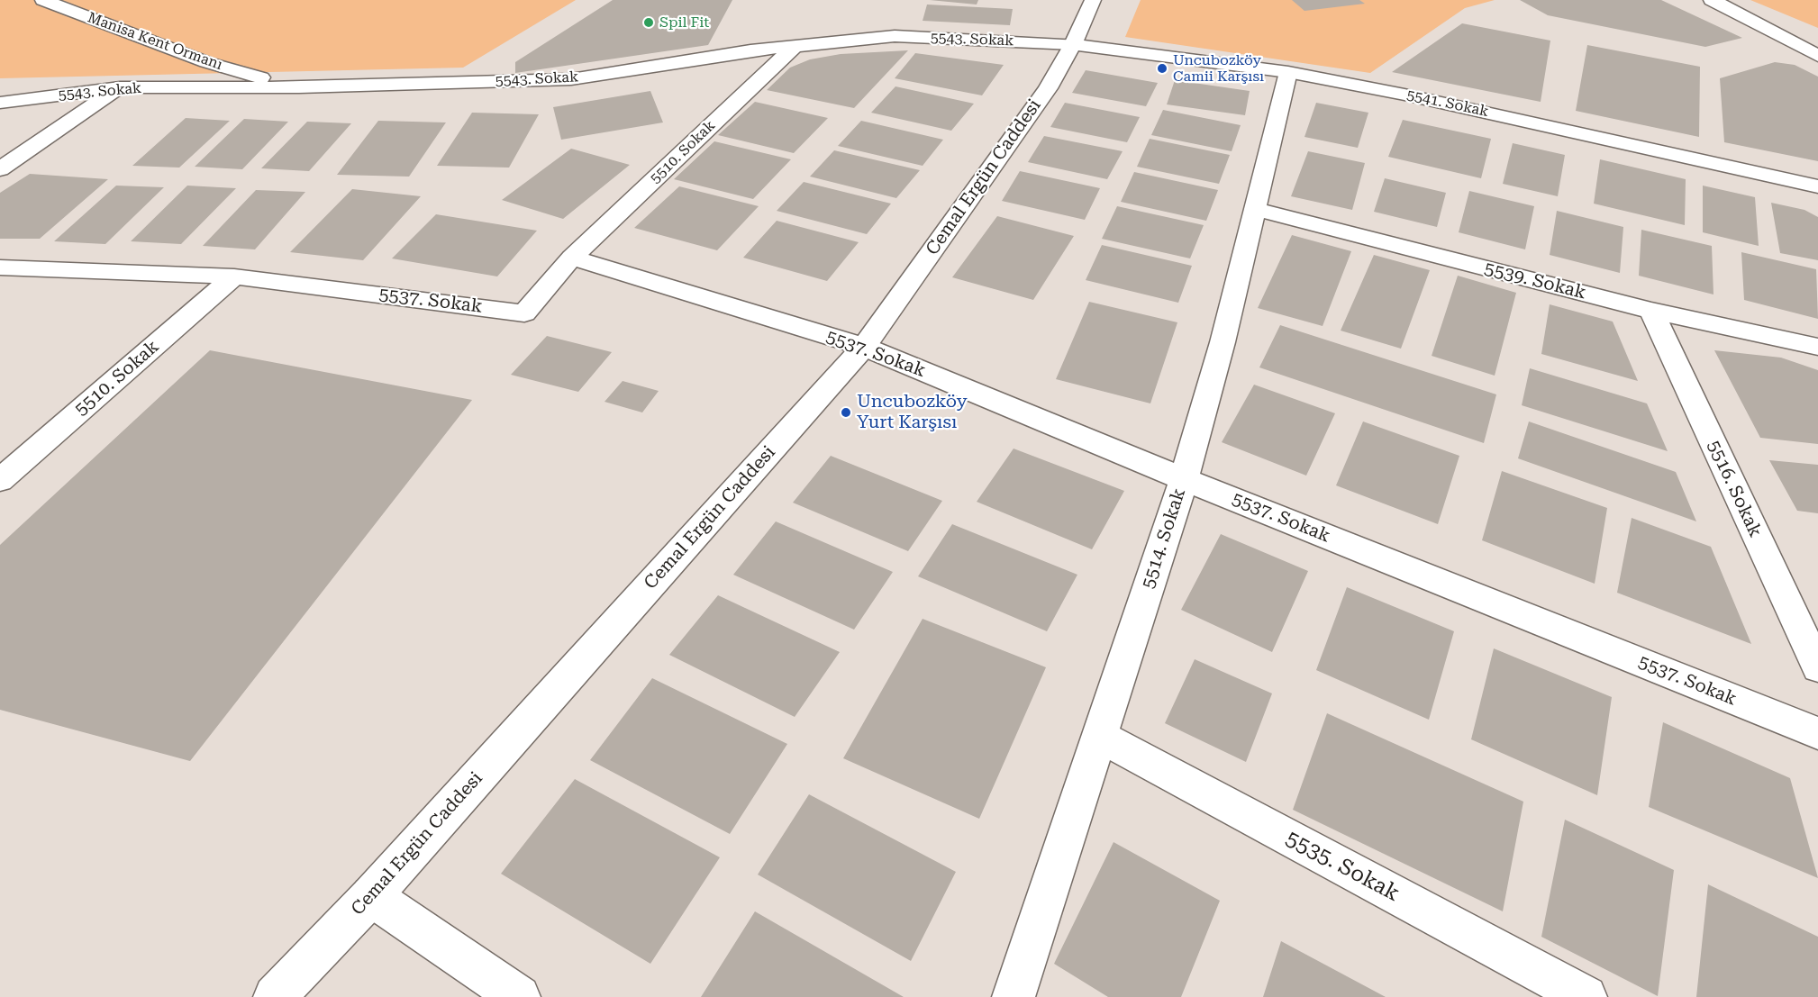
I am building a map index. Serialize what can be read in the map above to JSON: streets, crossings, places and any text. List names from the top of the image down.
{
  "streets": {
    "street": [
      "5543. Sokak",
      "Manisa Kent Ormanı",
      "5541. Sokak",
      "5510. Sokak",
      "Cemal Ergün Caddesi",
      "5539. Sokak",
      "5537. Sokak",
      "5516. Sokak",
      "5514. Sokak",
      "5535. Sokak"
    ]
  },
  "crossings": [
    ["5543. Sokak", "Manisa Kent Ormanı"],
    ["5543. Sokak", "5541. Sokak"],
    ["5543. Sokak", "5510. Sokak"],
    ["5543. Sokak", "Cemal Ergün Caddesi"],
    ["5541. Sokak", "Cemal Ergün Caddesi"],
    ["5541. Sokak", "5514. Sokak"],
    ["5510. Sokak", "5537. Sokak"],
    ["Cemal Ergün Caddesi", "5537. Sokak"],
    ["5539. Sokak", "5516. Sokak"],
    ["5539. Sokak", "5514. Sokak"],
    ["5537. Sokak", "5514. Sokak"],
    ["5514. Sokak", "5535. Sokak"]
  ],
  "places": ["Spil Fit", "Uncubozköy Camii Karşısı", "Uncubozköy Yurt Karşısı"]
}
